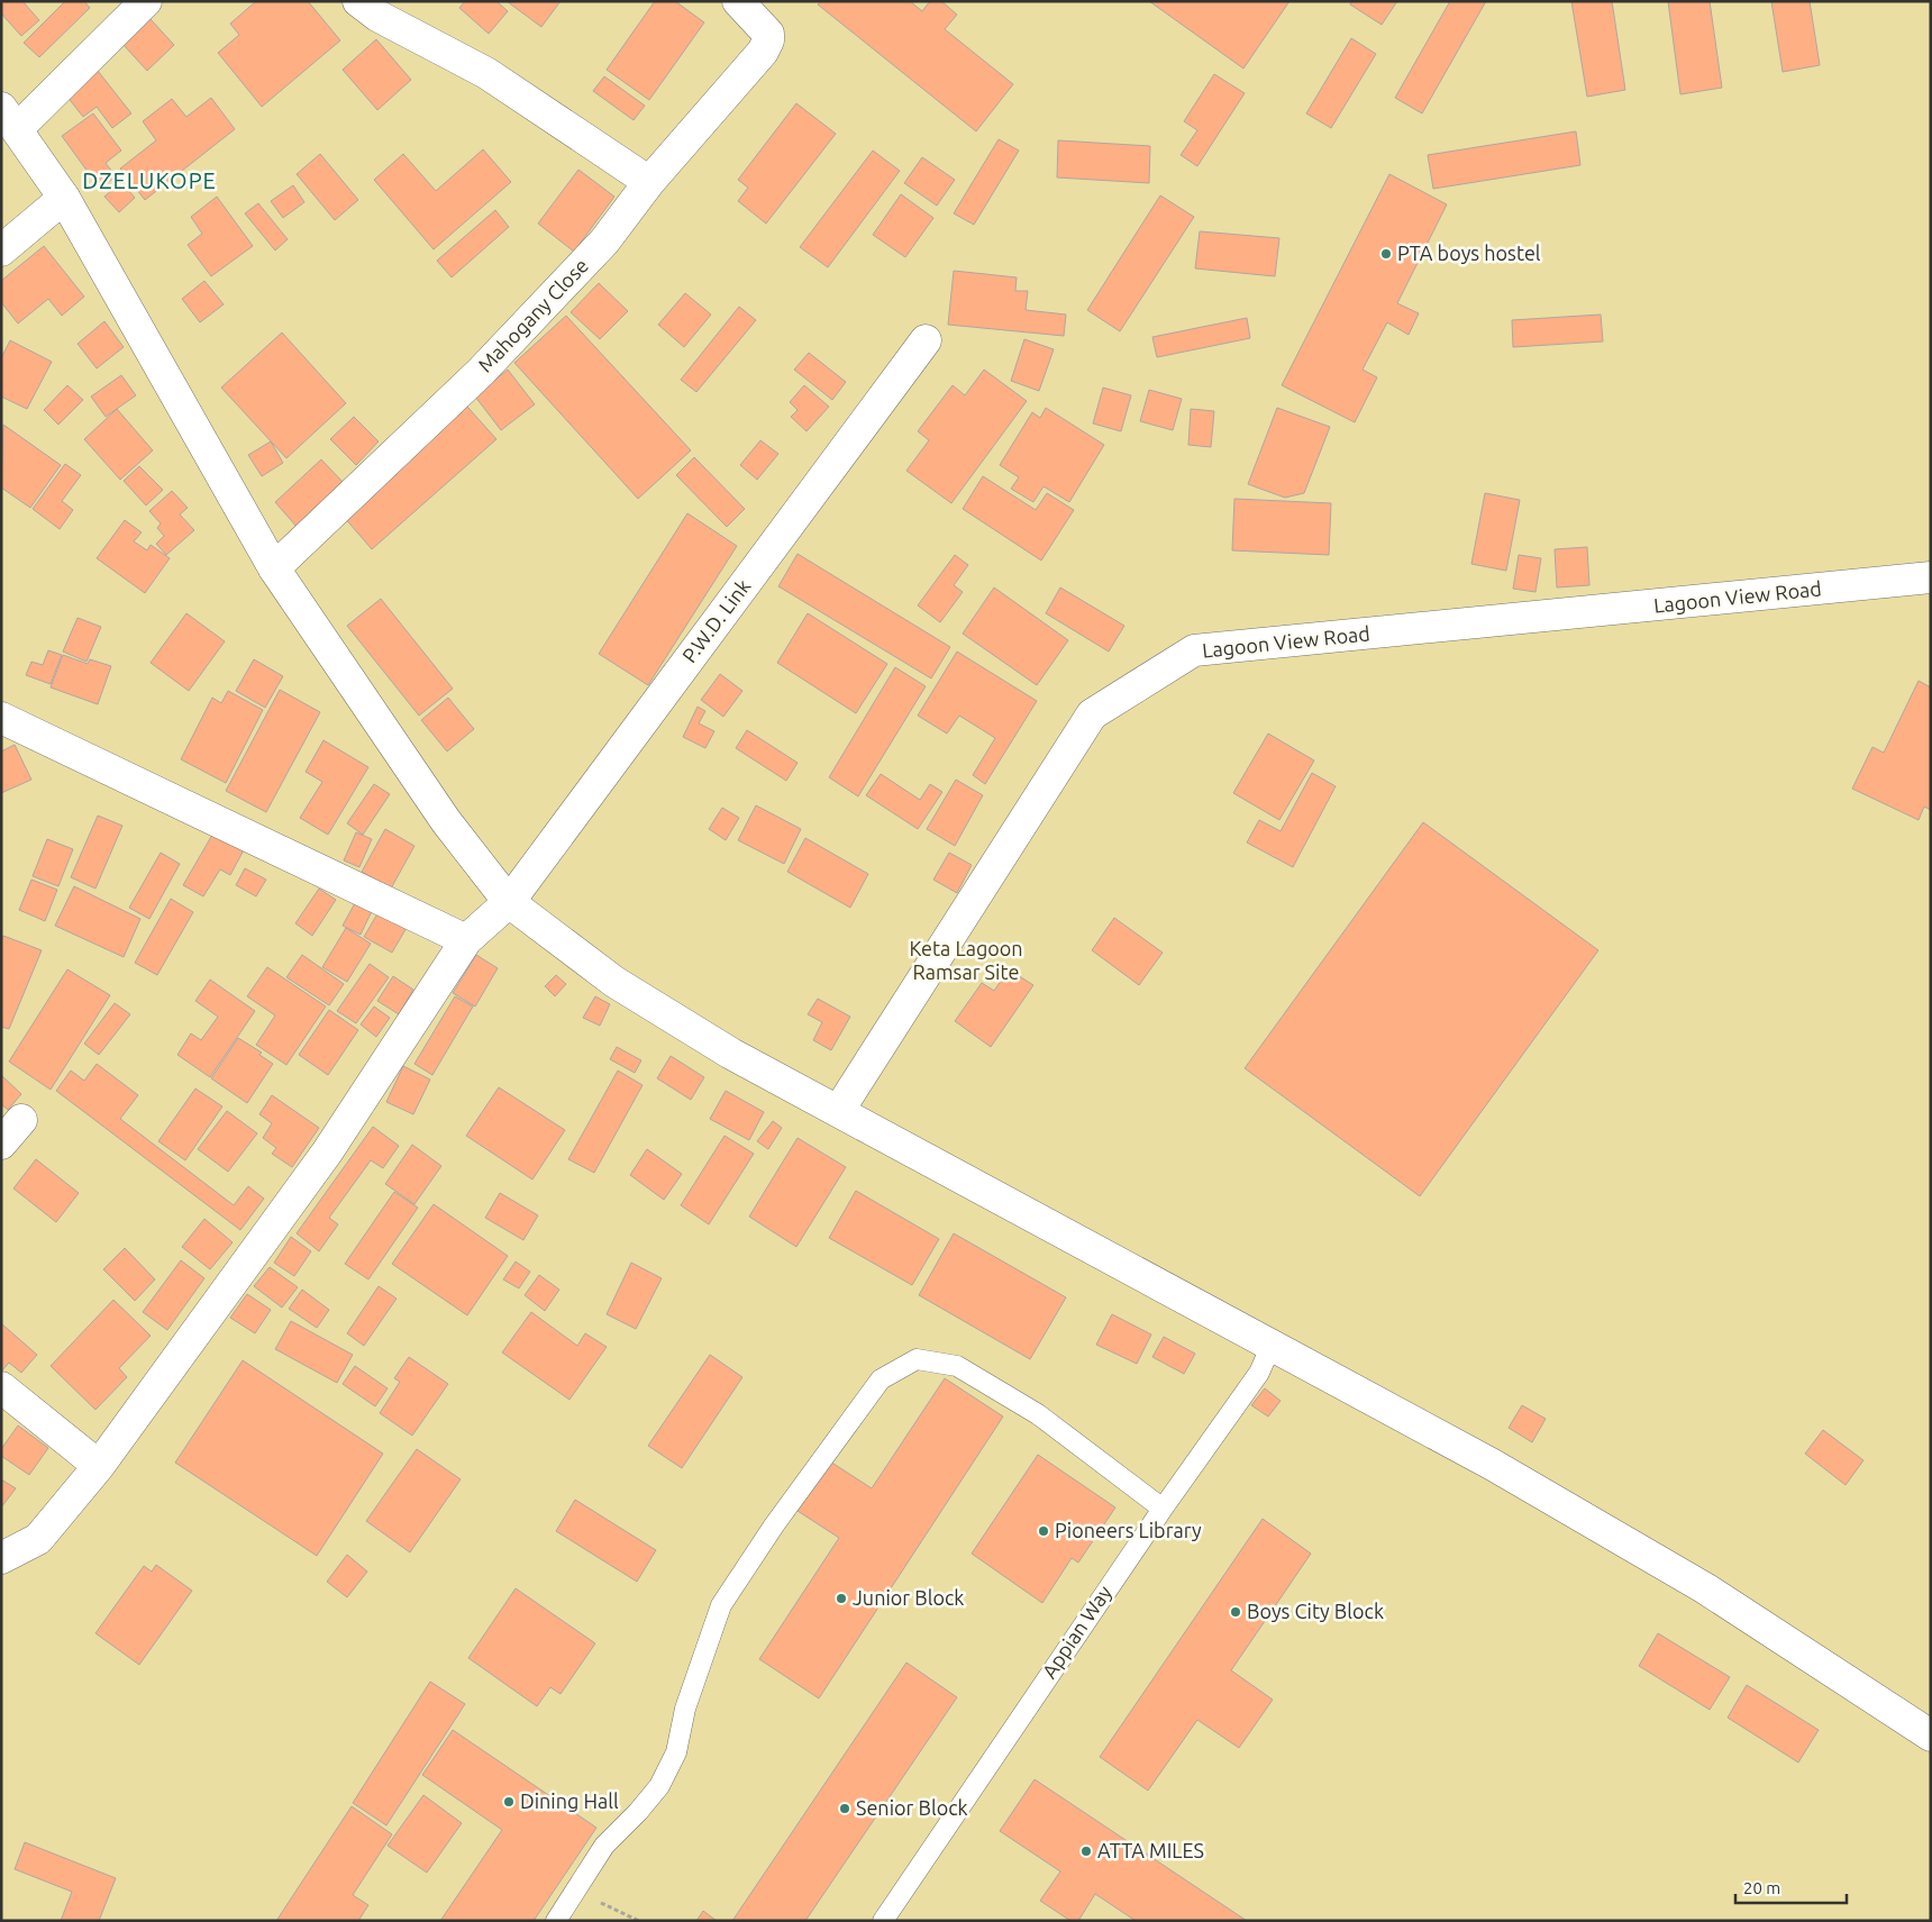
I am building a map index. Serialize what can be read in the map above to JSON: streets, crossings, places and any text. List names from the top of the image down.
{
  "streets": {
    "street": ["Mahogany Close", "Lagoon View Road", "P.W.D. Link"],
    "lane": ["Appian Way"]
  },
  "districts": ["DZELUKOPE"],
  "parks": ["Keta Lagoon Ramsar Site"],
  "places": [
    "PTA boys hostel",
    "Pioneers Library",
    "Junior Block",
    "Boys City Block",
    "Dining Hall",
    "Senior Block",
    "ATTA MILES"
  ],
  "scale_bar": "20 m"
}
